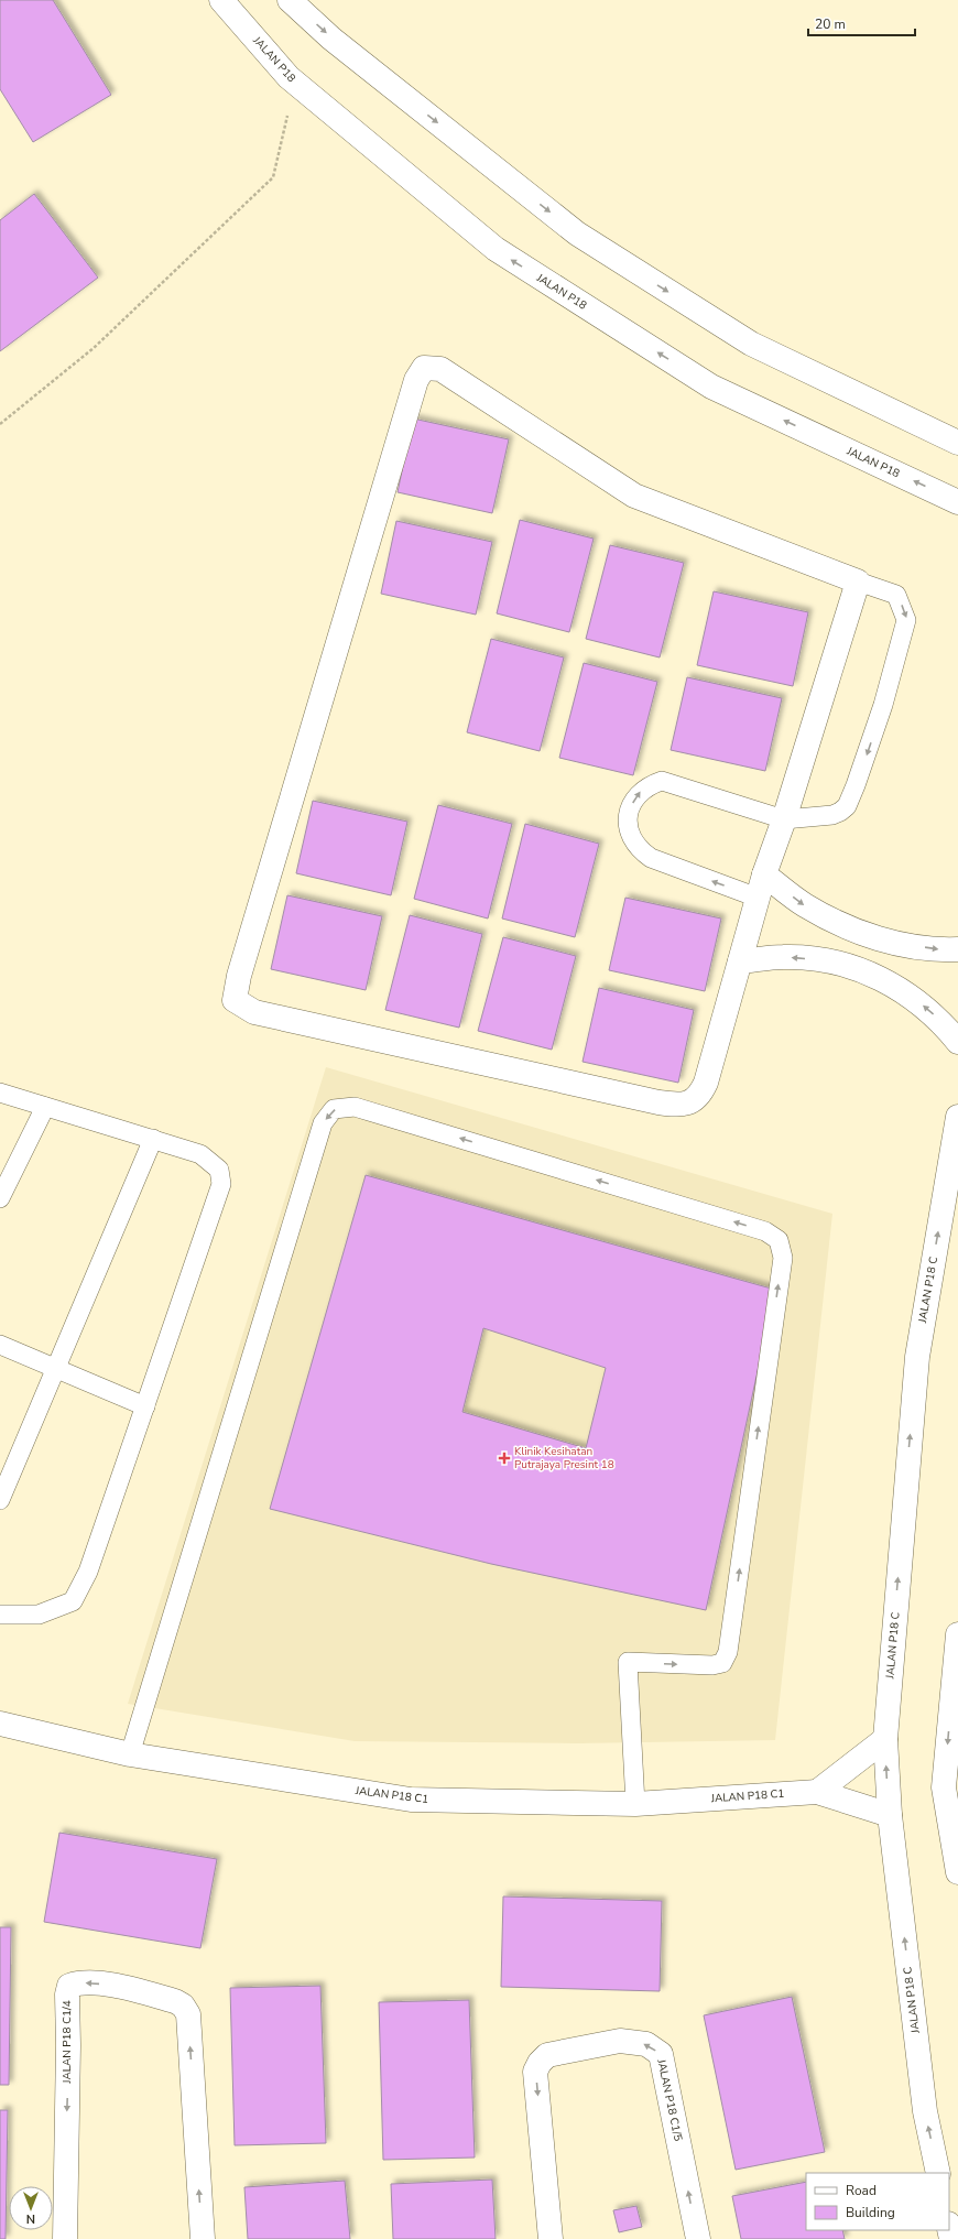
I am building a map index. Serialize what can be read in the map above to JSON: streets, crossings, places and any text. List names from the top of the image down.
{
  "streets": {
    "street": [
      "JALAN P18",
      "JALAN P18 C",
      "JALAN P18 C1",
      "JALAN P18 C1/4",
      "JALAN P18 C1/5"
    ]
  },
  "crossings": [
    ["JALAN P18 C", "JALAN P18 C1"]
  ],
  "one_way": ["JALAN P18 C"],
  "places": {
    "health": ["Klinik Kesihatan Putrajaya Presint 18"]
  },
  "legend": ["Road", "Building"],
  "scale_bar": "20 m",
  "north": "bottom"
}
